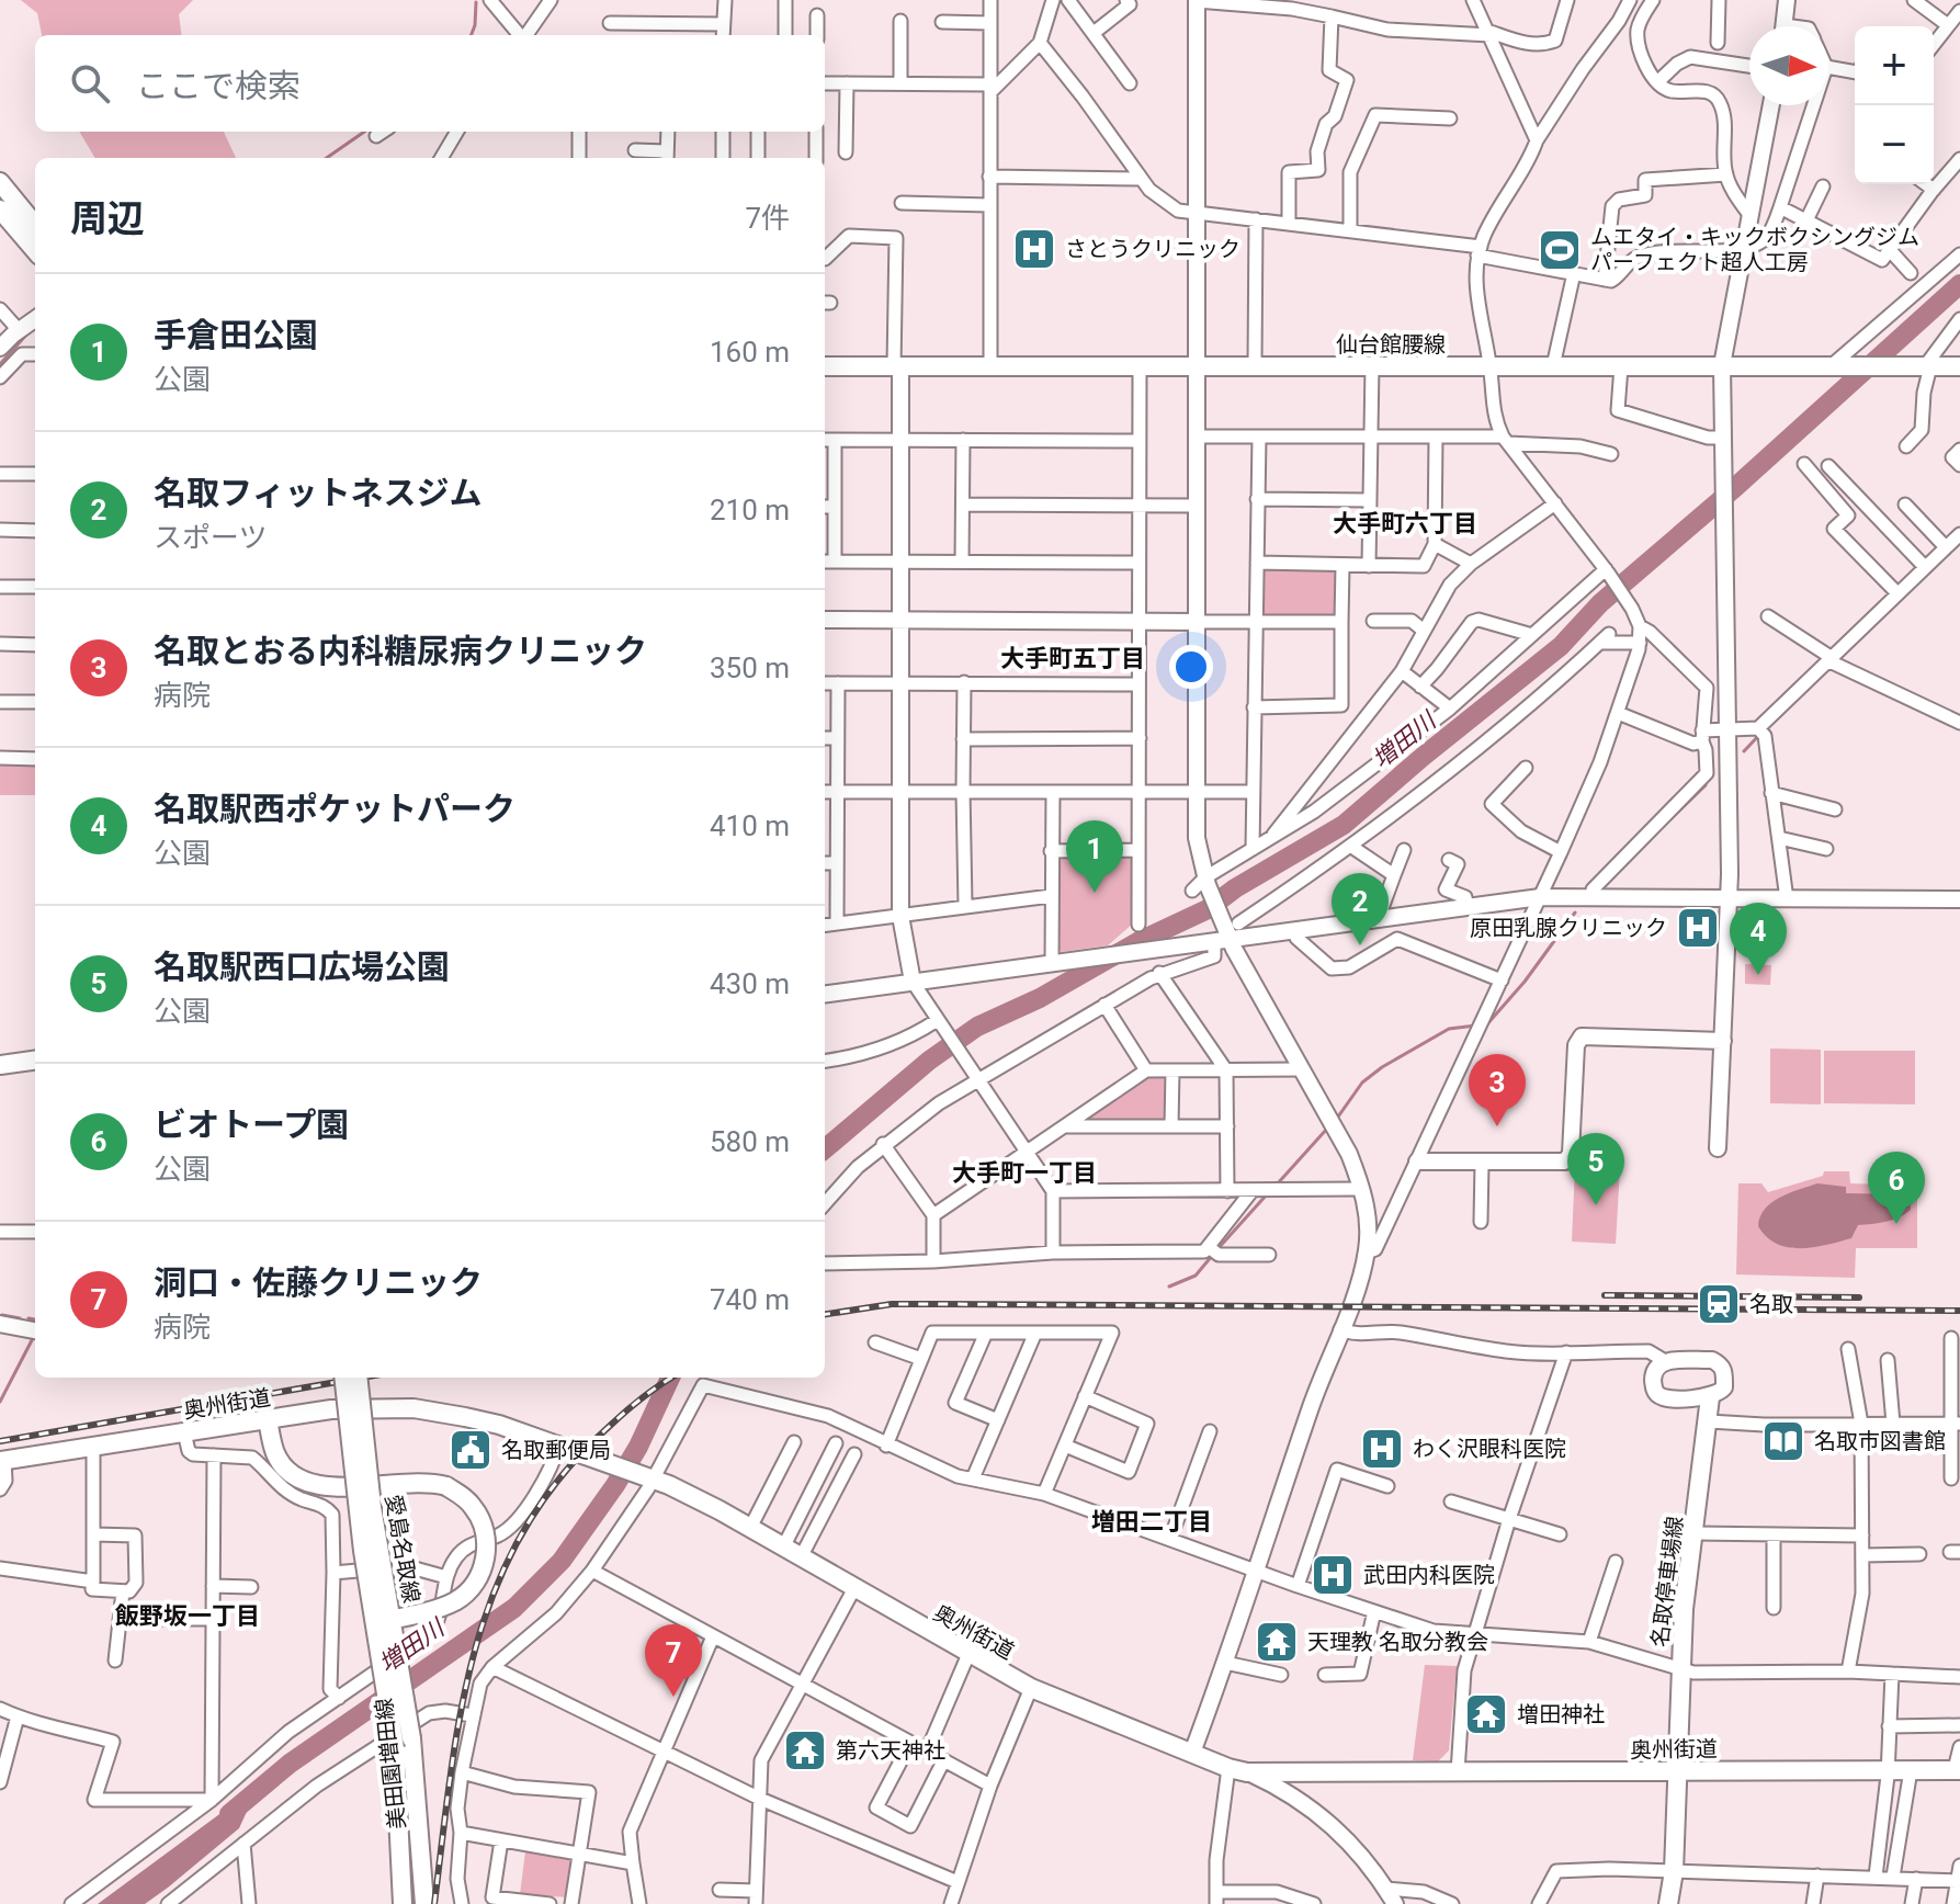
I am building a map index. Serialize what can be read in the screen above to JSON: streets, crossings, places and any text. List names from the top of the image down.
{
  "streets": {
    "main road": [
      "仙台館腰線",
      "奥州街道",
      "愛島名取線",
      "名取停車場線",
      "美田園増田線"
    ]
  },
  "crossings": [
    ["奥州街道", "愛島名取線"],
    ["奥州街道", "名取停車場線"],
    ["愛島名取線", "美田園増田線"]
  ],
  "districts": [
    "大手町六丁目",
    "大手町五丁目",
    "大手町一丁目",
    "増田二丁目",
    "飯野坂一丁目"
  ],
  "water": ["増田川"],
  "places": {
    "hospital": [
      "さとうクリニック",
      "原田乳腺クリニック",
      "わく沢眼科医院",
      "武田内科医院"
    ],
    "sports": ["ムエタイ・キックボクシングジム パーフェクト超人工房"],
    "station": ["名取"],
    "library": ["名取市図書館"],
    "public building": ["名取郵便局"],
    "temple": ["天理教 名取分教会", "増田神社", "第六天神社"]
  },
  "north": "right",
  "page": {
    "map_buttons": ["+", "−"],
    "search": "ここで検索",
    "heading": ["周辺", "7件"],
    "list": [
      {
        "mark": "1",
        "name": "手倉田公園",
        "note": "公園",
        "value": "160 m"
      },
      {
        "mark": "2",
        "name": "名取フィットネスジム",
        "note": "スポーツ",
        "value": "210 m"
      },
      {
        "mark": "3",
        "name": "名取とおる内科糖尿病クリニック",
        "note": "病院",
        "value": "350 m"
      },
      {
        "mark": "4",
        "name": "名取駅西ポケットパーク",
        "note": "公園",
        "value": "410 m"
      },
      {
        "mark": "5",
        "name": "名取駅西口広場公園",
        "note": "公園",
        "value": "430 m"
      },
      {
        "mark": "6",
        "name": "ビオトープ園",
        "note": "公園",
        "value": "580 m"
      },
      {
        "mark": "7",
        "name": "洞口・佐藤クリニック",
        "note": "病院",
        "value": "740 m"
      }
    ],
    "pins": [
      "1",
      "2",
      "4",
      "3",
      "5",
      "6",
      "7"
    ]
  }
}
